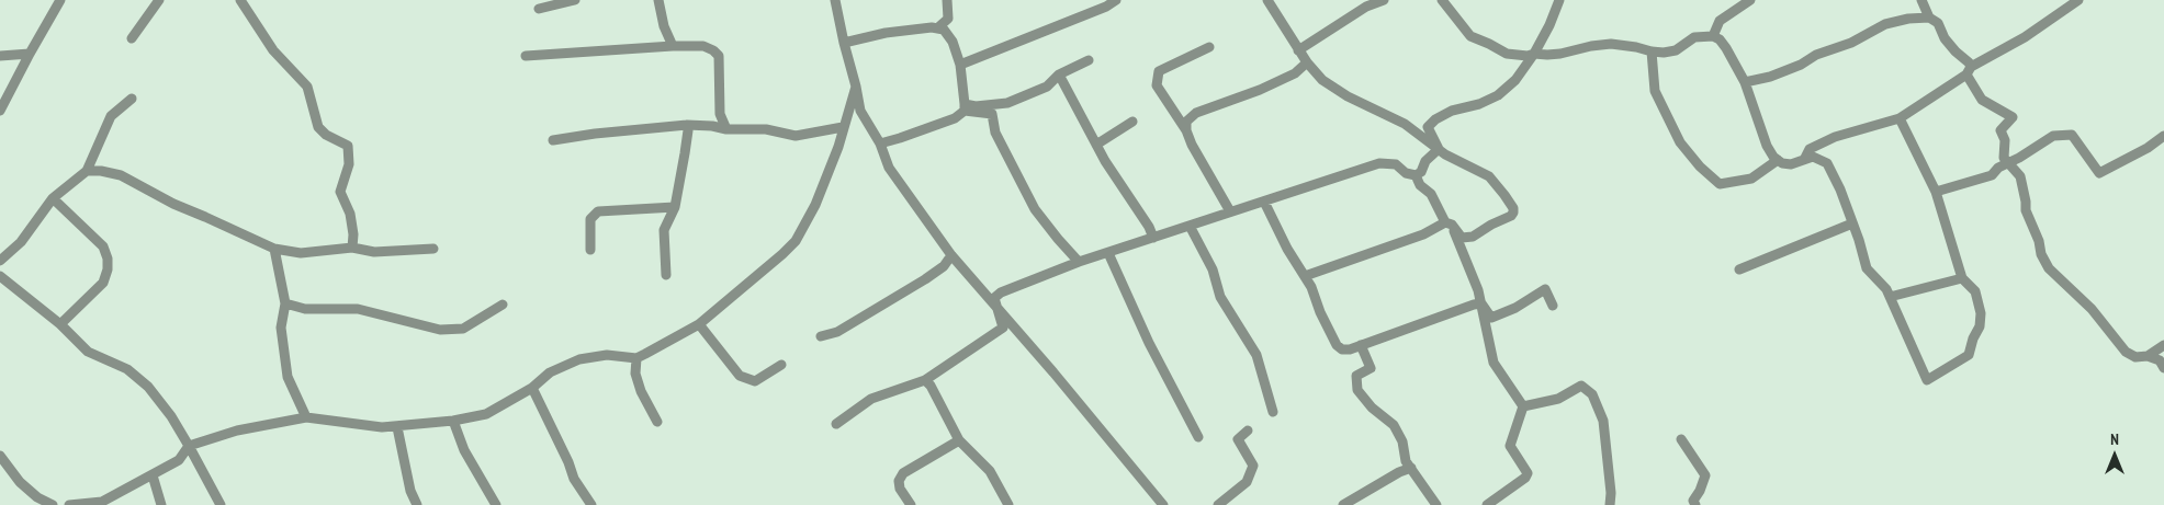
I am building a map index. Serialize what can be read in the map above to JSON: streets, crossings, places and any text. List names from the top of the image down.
{
  "north": "top"
}
